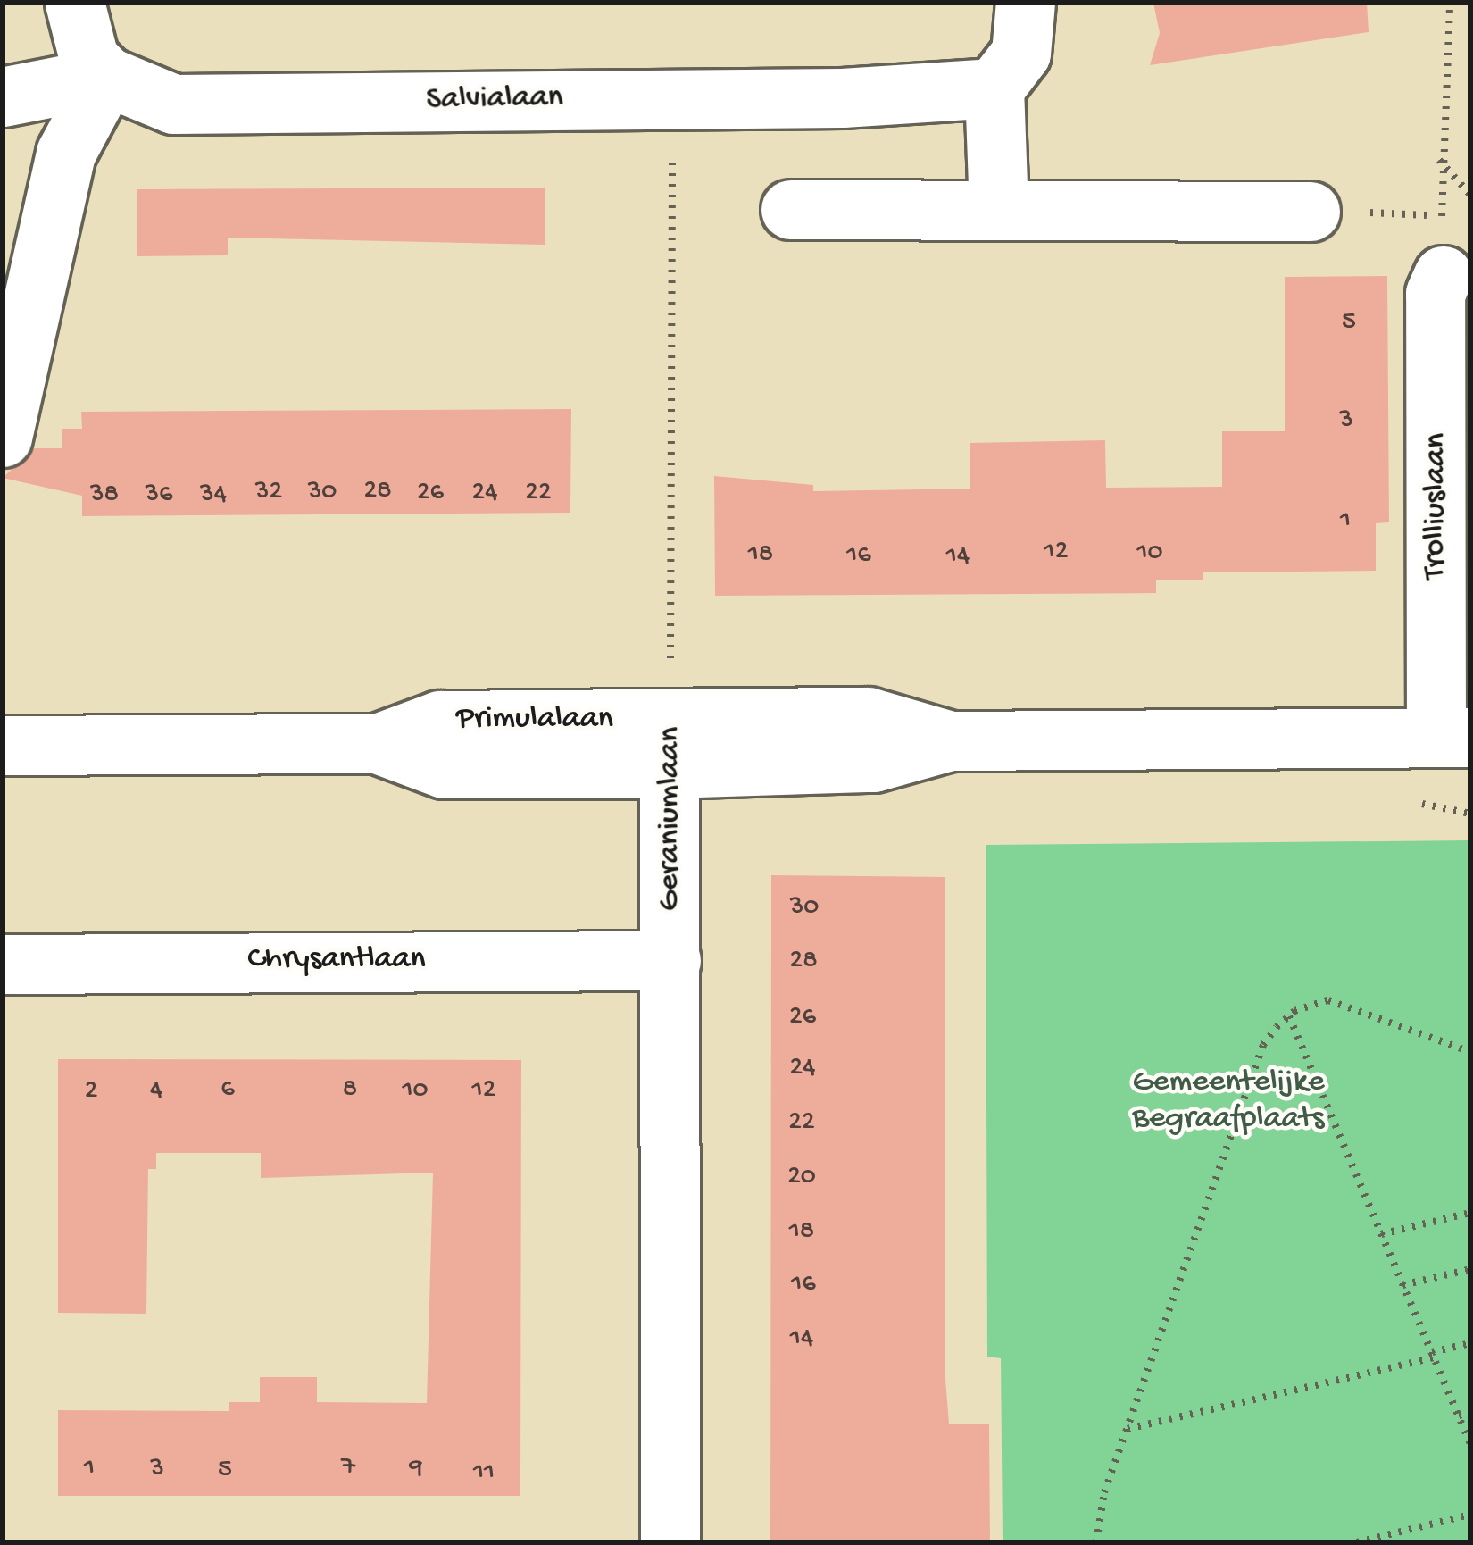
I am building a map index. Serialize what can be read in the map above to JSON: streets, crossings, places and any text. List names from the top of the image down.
{
  "streets": {
    "street": [
      "Salvialaan",
      "Trolliuslaan",
      "Primulalaan",
      "Geraniumlaan",
      "Chrysantlaan"
    ]
  },
  "crossings": [
    ["Salvialaan", "Geraniumlaan"],
    ["Trolliuslaan", "Primulalaan"],
    ["Primulalaan", "Geraniumlaan"],
    ["Geraniumlaan", "Chrysantlaan"]
  ],
  "parks": ["Gemeentelijke Begraafplaats"],
  "house_numbers": [
    "5",
    "3",
    "28",
    "32",
    "30",
    "26",
    "24",
    "22",
    "38",
    "36",
    "34",
    "1",
    "12",
    "10",
    "18",
    "16",
    "14",
    "30",
    "28",
    "26",
    "24",
    "6",
    "8",
    "4",
    "10",
    "12",
    "2",
    "22",
    "20",
    "18",
    "16",
    "14",
    "7",
    "1",
    "9",
    "3",
    "5",
    "11"
  ]
}
